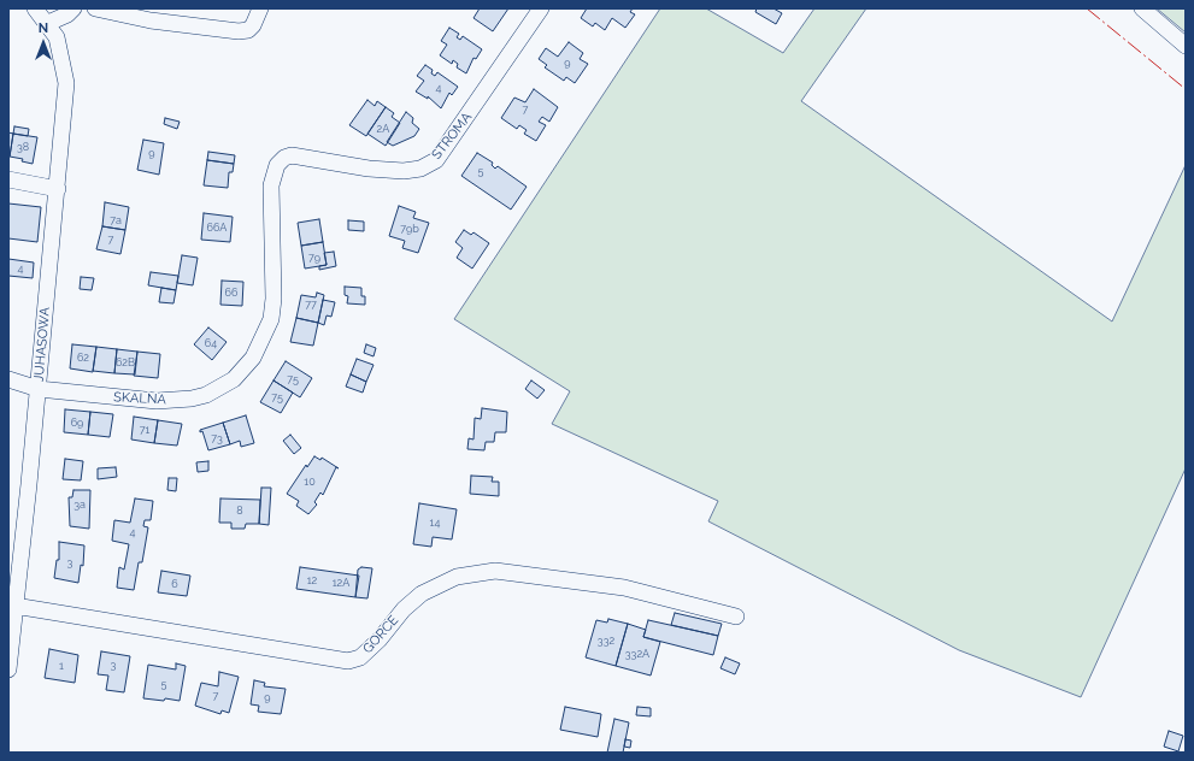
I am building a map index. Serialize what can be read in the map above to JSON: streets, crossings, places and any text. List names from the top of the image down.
{
  "streets": {
    "street": [
      "STROMA",
      "JUHASOWA",
      "SKALNA",
      "GORCE"
    ]
  },
  "crossings": [
    ["STROMA", "SKALNA"],
    ["JUHASOWA", "SKALNA"],
    ["JUHASOWA", "GORCE"]
  ],
  "house_numbers": [
    "9",
    "4",
    "7",
    "2A",
    "38",
    "9",
    "5",
    "7a",
    "66A",
    "79b",
    "7",
    "79",
    "4",
    "66",
    "77",
    "64",
    "62",
    "62B",
    "75",
    "75",
    "69",
    "71",
    "73",
    "10",
    "3a",
    "8",
    "14",
    "4",
    "3",
    "12",
    "12A",
    "6",
    "332",
    "332A",
    "3",
    "1",
    "5",
    "7",
    "9"
  ],
  "north": "top"
}
